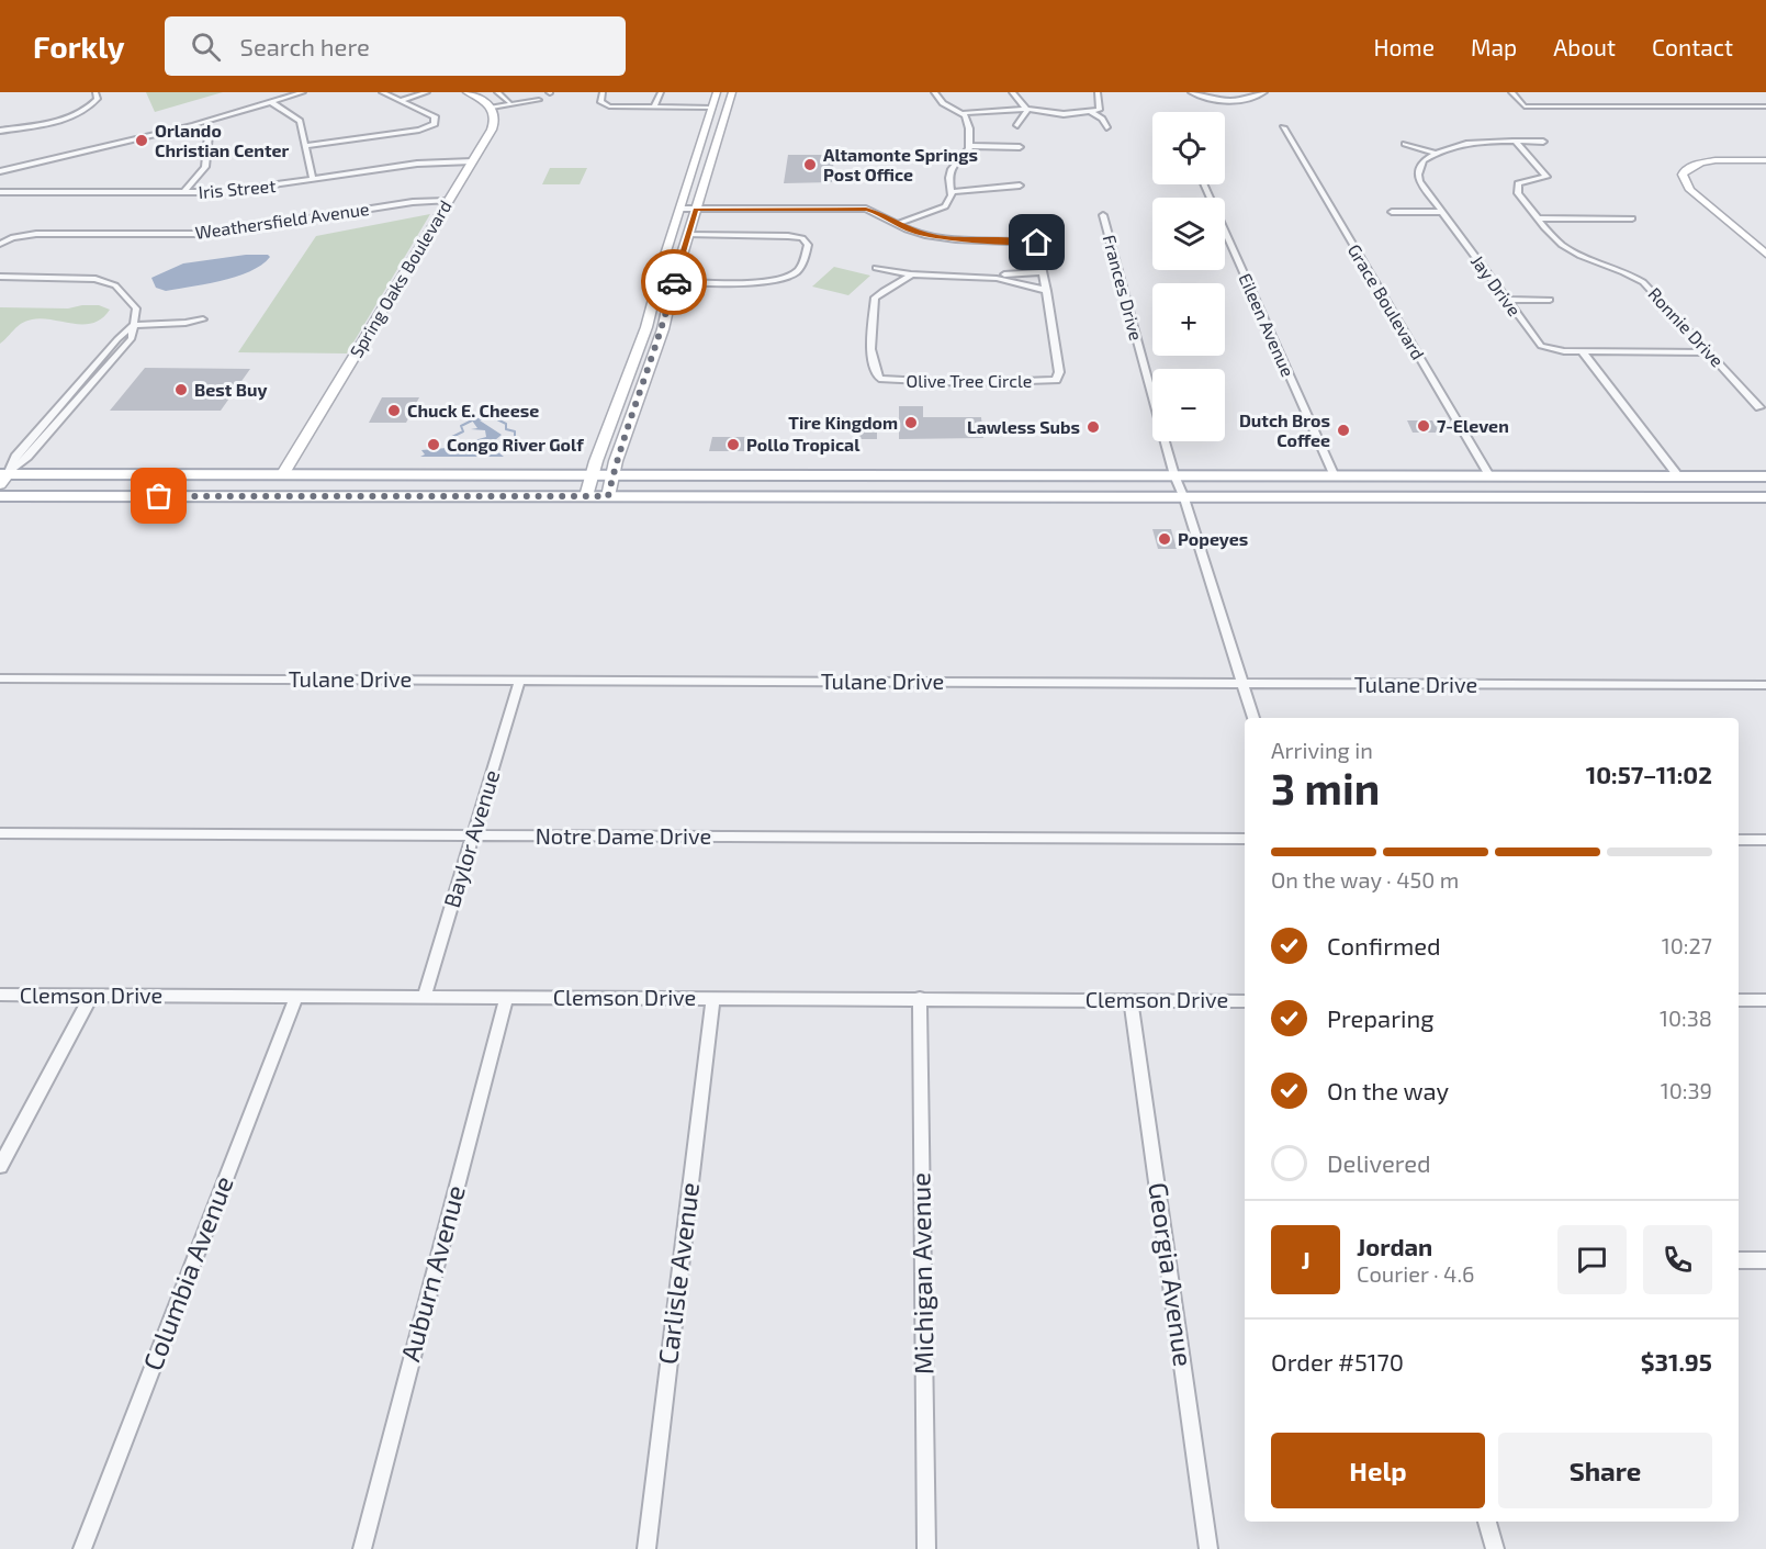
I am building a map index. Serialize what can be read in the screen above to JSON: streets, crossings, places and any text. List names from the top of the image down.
{
  "streets": {
    "main road": ["Spring Oaks Boulevard"],
    "street": [
      "Iris Street",
      "Weathersfield Avenue",
      "Jay Drive",
      "Frances Drive",
      "Grace Boulevard",
      "Eileen Avenue",
      "Ronnie Drive",
      "Olive Tree Circle",
      "Tulane Drive",
      "Notre Dame Drive",
      "Baylor Avenue",
      "Clemson Drive",
      "Columbia Avenue",
      "Auburn Avenue",
      "Carlisle Avenue",
      "Michigan Avenue",
      "Georgia Avenue"
    ]
  },
  "crossings": [
    ["Iris Street", "Spring Oaks Boulevard"],
    ["Weathersfield Avenue", "Spring Oaks Boulevard"],
    ["Jay Drive", "Ronnie Drive"],
    ["Frances Drive", "Tulane Drive"],
    ["Tulane Drive", "Baylor Avenue"],
    ["Notre Dame Drive", "Baylor Avenue"],
    ["Baylor Avenue", "Clemson Drive"],
    ["Clemson Drive", "Columbia Avenue"],
    ["Clemson Drive", "Auburn Avenue"],
    ["Clemson Drive", "Carlisle Avenue"],
    ["Clemson Drive", "Michigan Avenue"],
    ["Clemson Drive", "Georgia Avenue"]
  ],
  "places": [
    "Orlando Christian Center",
    "Altamonte Springs Post Office",
    "Best Buy",
    "Chuck E. Cheese",
    "Tire Kingdom",
    "7-Eleven",
    "Lawless Subs",
    "Dutch Bros Coffee",
    "Congo River Golf",
    "Pollo Tropical",
    "Popeyes"
  ],
  "page": {
    "header": "Forkly",
    "search": "Search here",
    "nav": [
      "Home",
      "Map",
      "About",
      "Contact"
    ],
    "map_buttons": ["+", "−"],
    "heading": ["3 min", "Arriving in", "10:57–11:02"],
    "panel": [
      "Jordan",
      "Courier · 4.6",
      "Order #5170",
      "$31.95"
    ],
    "bar": "On the way · 450 m",
    "list": [
      ["Confirmed", "10:27"],
      ["Preparing", "10:38"],
      ["On the way", "10:39"],
      "Delivered"
    ],
    "round": "J",
    "buttons": ["Help", "Share"]
  }
}
